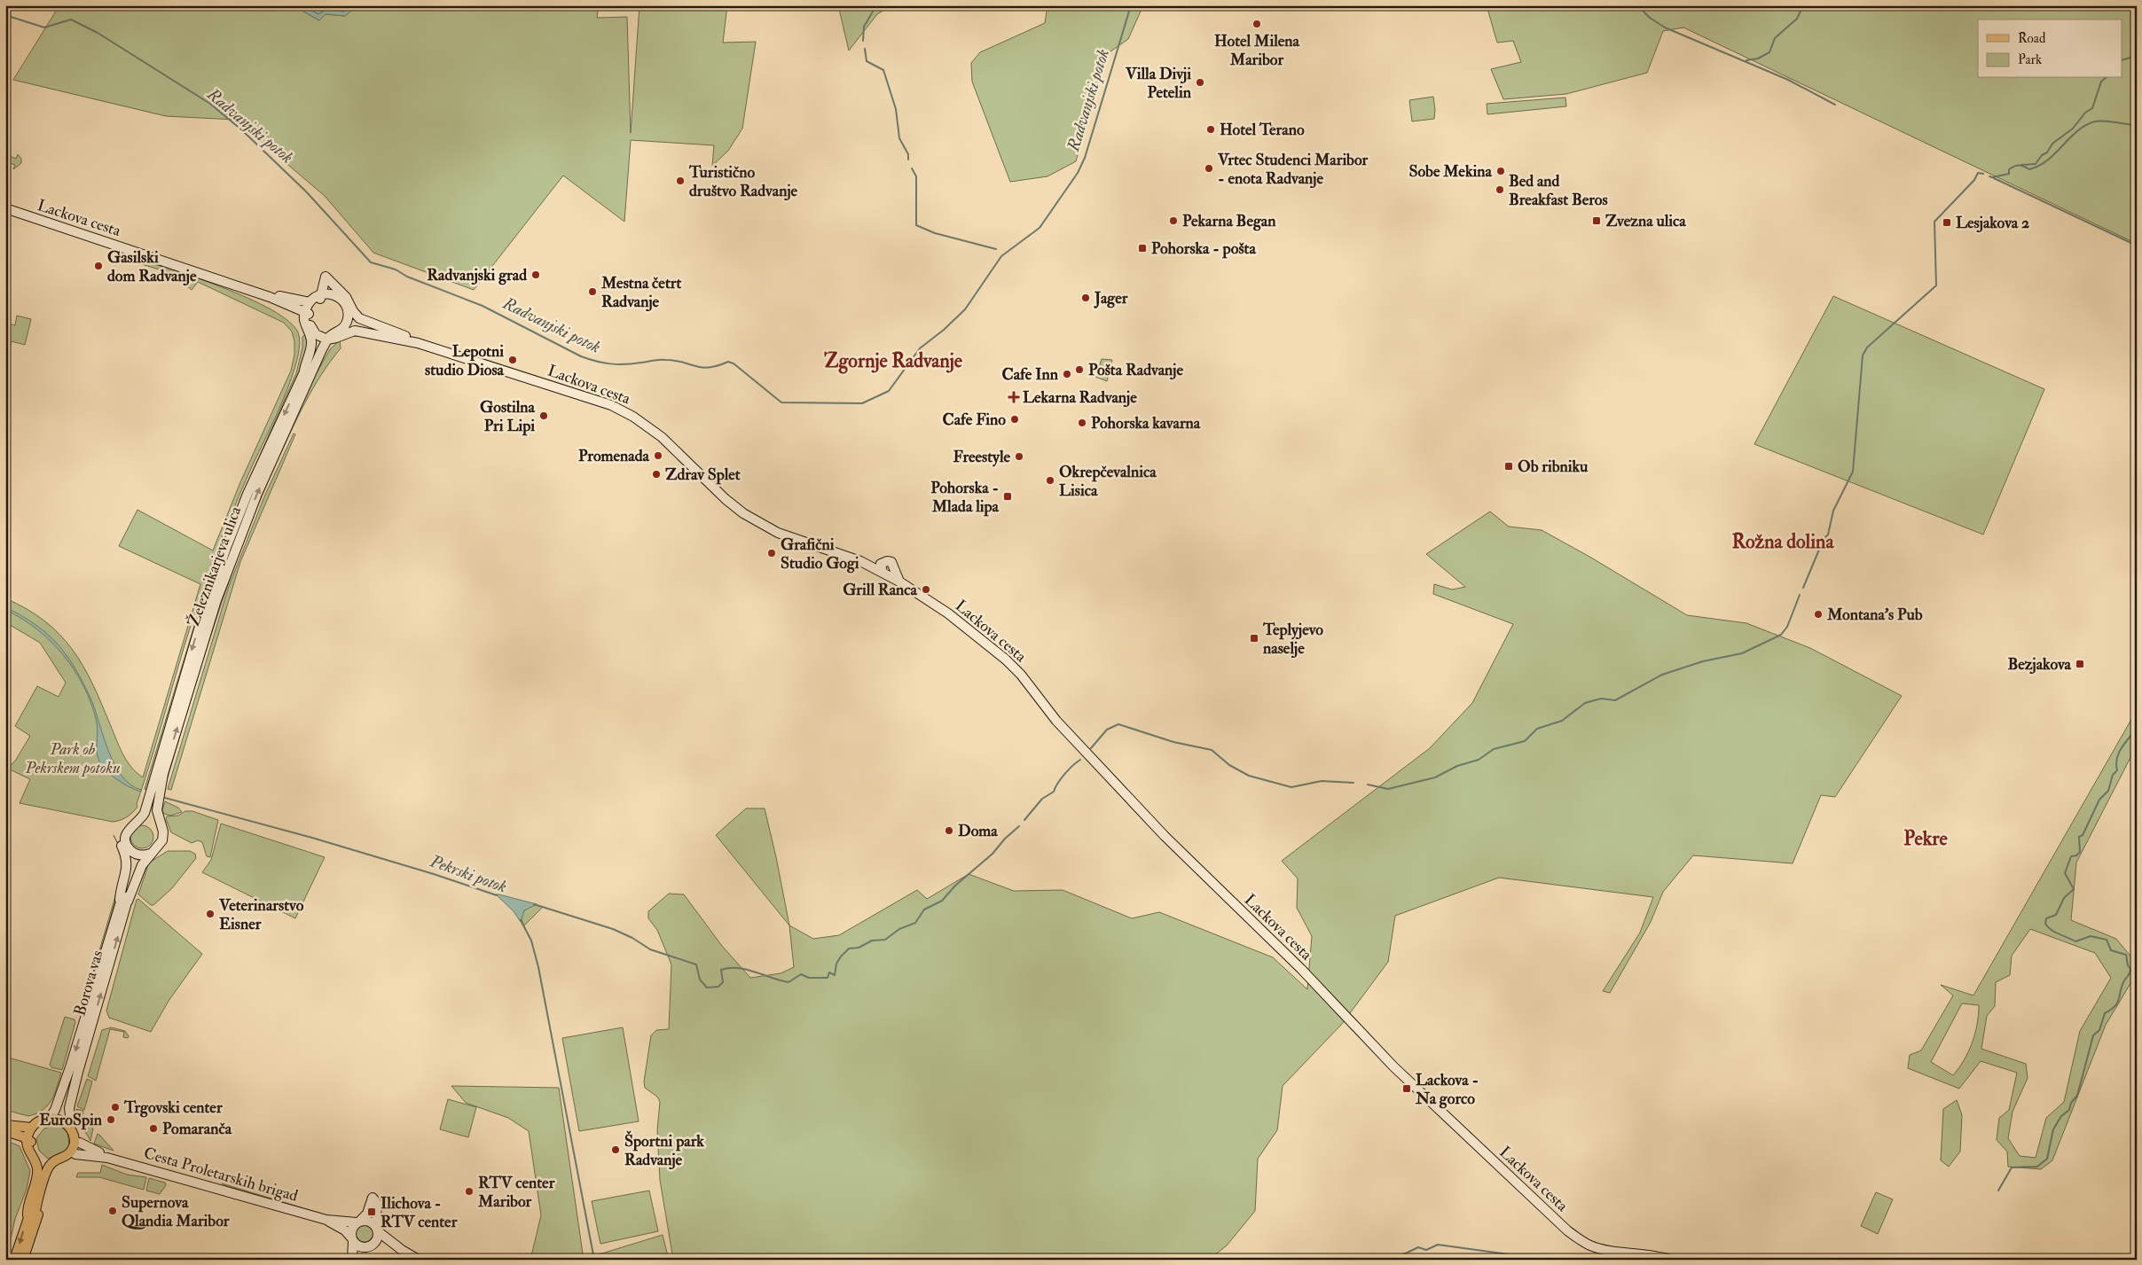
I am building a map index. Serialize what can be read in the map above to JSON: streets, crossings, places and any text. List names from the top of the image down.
{
  "streets": {
    "street": [
      "Lackova cesta",
      "Železnikarjeva ulica",
      "Borova vas",
      "Cesta Proletarskih brigad"
    ]
  },
  "districts": ["Zgornje Radvanje", "Rožna dolina", "Pekre"],
  "water": ["Radvanjski potok", "Pekrski potok"],
  "parks": ["Park ob Pekrskem potoku"],
  "places": {
    "other": [
      "Hotel Milena Maribor",
      "Villa Divji Petelin",
      "Hotel Terano",
      "Vrtec Studenci Maribor - enota Radvanje",
      "Sobe Mekina",
      "Turistično društvo Radvanje",
      "Bed and Breakfast Beros",
      "Pekarna Began",
      "Gasilski dom Radvanje",
      "Radvanjski grad",
      "Mestna četrt Radvanje",
      "Jager",
      "Lepotni studio Diosa",
      "Pošta Radvanje",
      "Cafe Inn",
      "Gostilna Pri Lipi",
      "Cafe Fino",
      "Pohorska kavarna",
      "Promenada",
      "Freestyle",
      "Zdrav Splet",
      "Okrepčevalnica Lisica",
      "Grafični Studio Gogi",
      "Grill Ranca",
      "Montana's Pub",
      "Doma",
      "Veterinarstvo Eisner",
      "Trgovski center",
      "EuroSpin",
      "Pomaranča",
      "Športni park Radvanje",
      "RTV center Maribor",
      "Supernova Qlandia Maribor"
    ],
    "transit": [
      "Zvezna ulica",
      "Lesjakova 2",
      "Pohorska - pošta",
      "Ob ribniku",
      "Pohorska - Mlada lipa",
      "Teplyjevo naselje",
      "Bezjakova",
      "Lackova - Na gorco",
      "Ilichova - RTV center"
    ],
    "health": ["Lekarna Radvanje"]
  },
  "legend": ["Road", "Park"]
}
